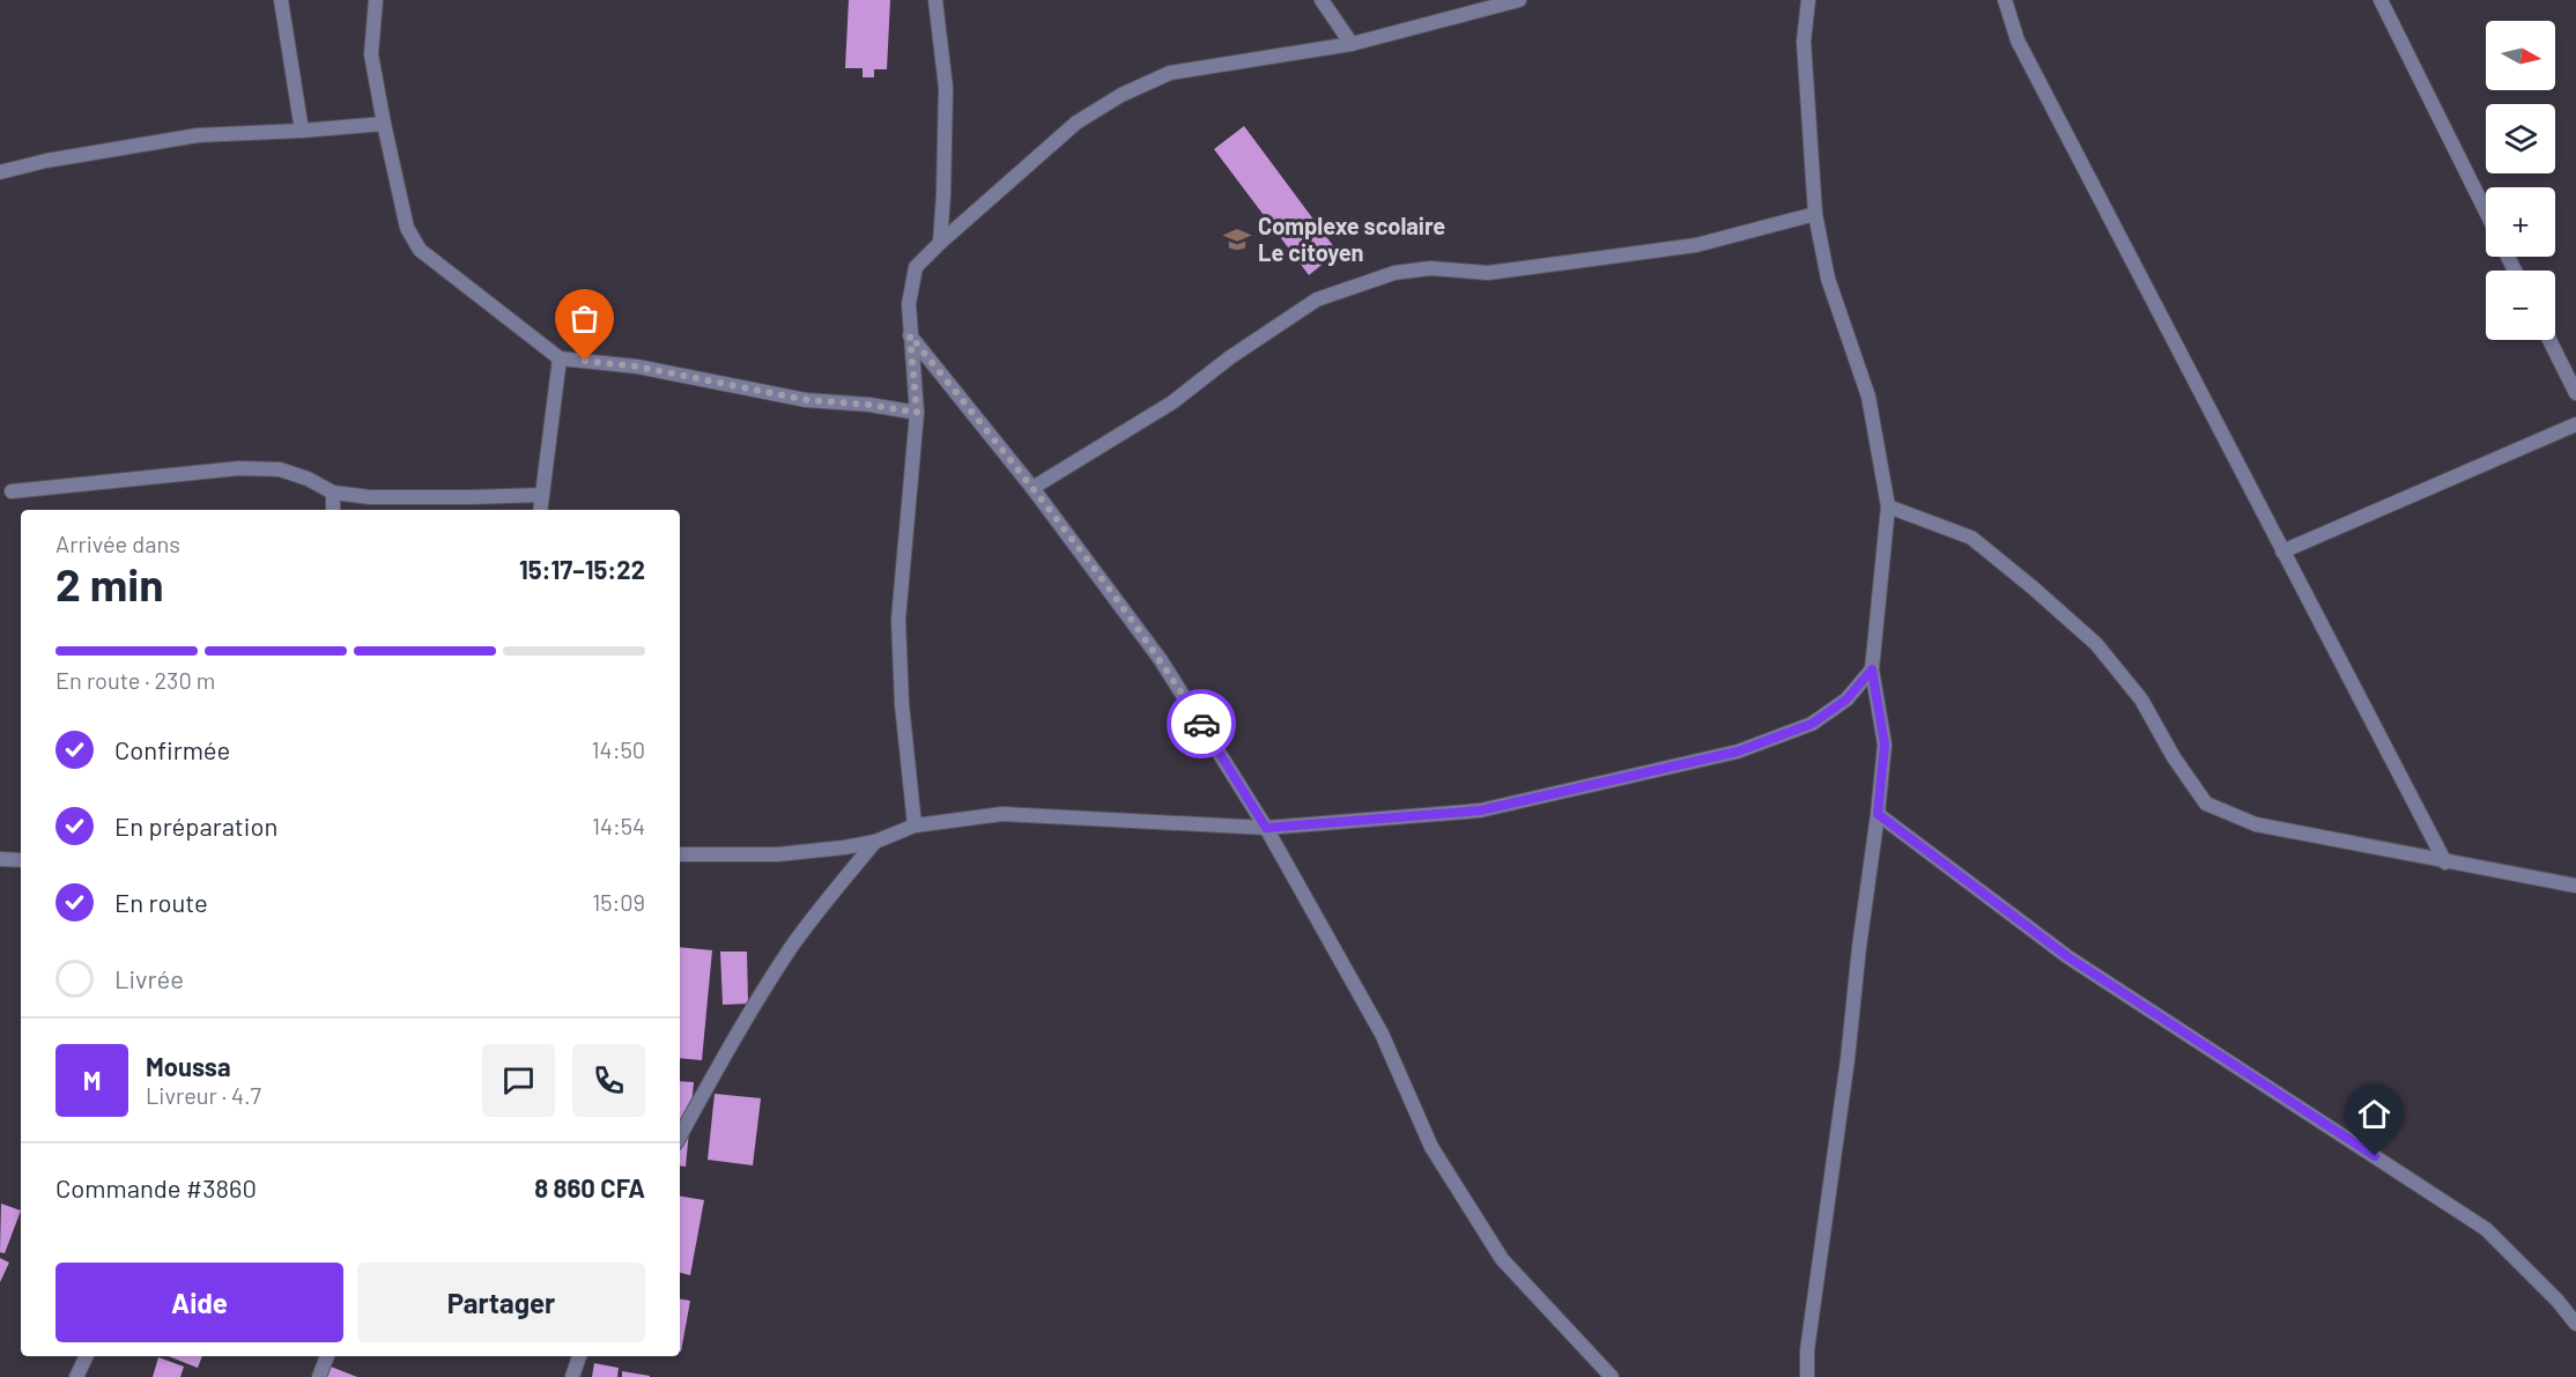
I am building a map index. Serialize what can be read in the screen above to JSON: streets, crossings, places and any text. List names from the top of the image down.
{
  "places": {
    "school or university": ["Complexe scolaire Le citoyen"]
  },
  "north": "right",
  "page": {
    "map_buttons": ["+", "−"],
    "heading": ["2 min", "Arrivée dans", "15:17–15:22"],
    "panel": [
      "Moussa",
      "Livreur · 4.7",
      "Commande #3860",
      "8 860 CFA"
    ],
    "bar": "En route · 230 m",
    "list": [
      ["Confirmée", "14:50"],
      ["En préparation", "14:54"],
      ["En route", "15:09"],
      "Livrée"
    ],
    "round": "M",
    "buttons": ["Aide", "Partager"]
  }
}
